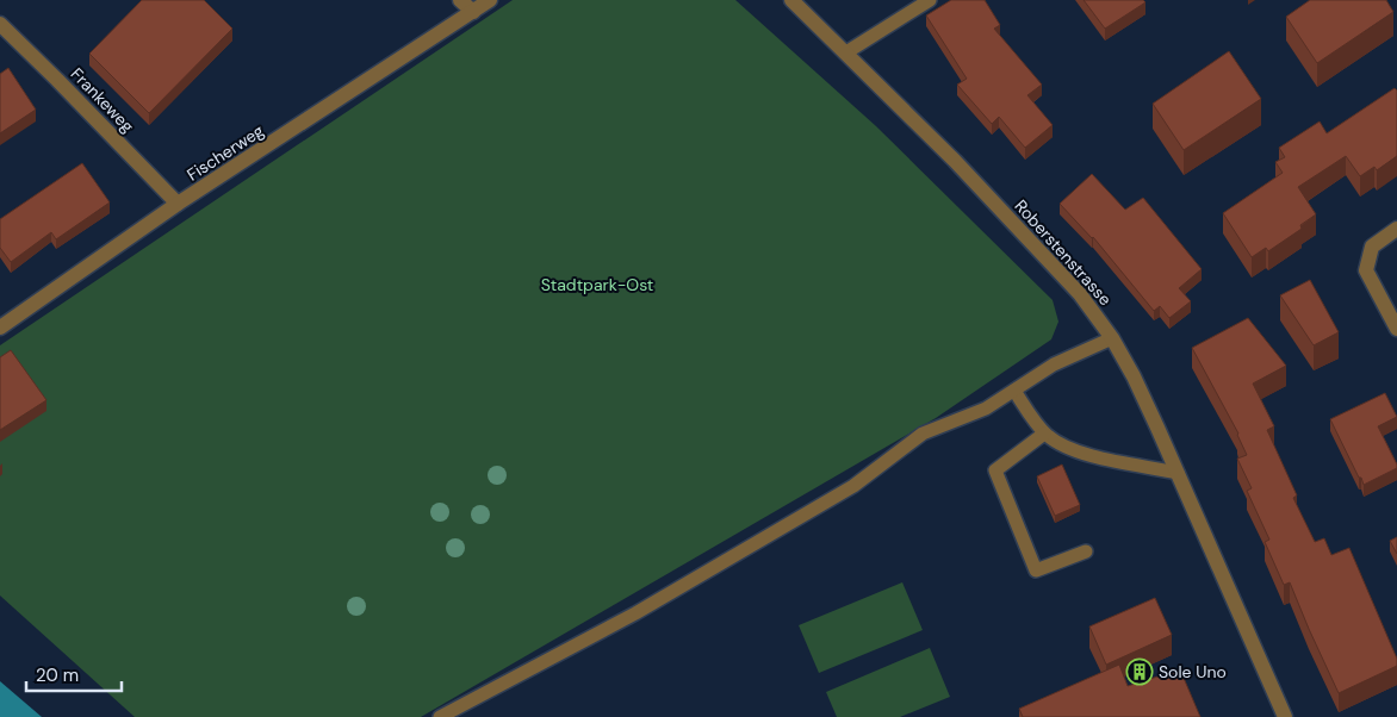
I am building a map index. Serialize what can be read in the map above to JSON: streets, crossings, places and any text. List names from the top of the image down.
{
  "streets": {
    "street": ["Frankeweg", "Fischerweg", "Roberstenstrasse"]
  },
  "crossings": [
    ["Frankeweg", "Fischerweg"]
  ],
  "parks": ["Stadtpark-Ost"],
  "places": {
    "building": ["Sole Uno"]
  },
  "scale_bar": "20 m"
}
